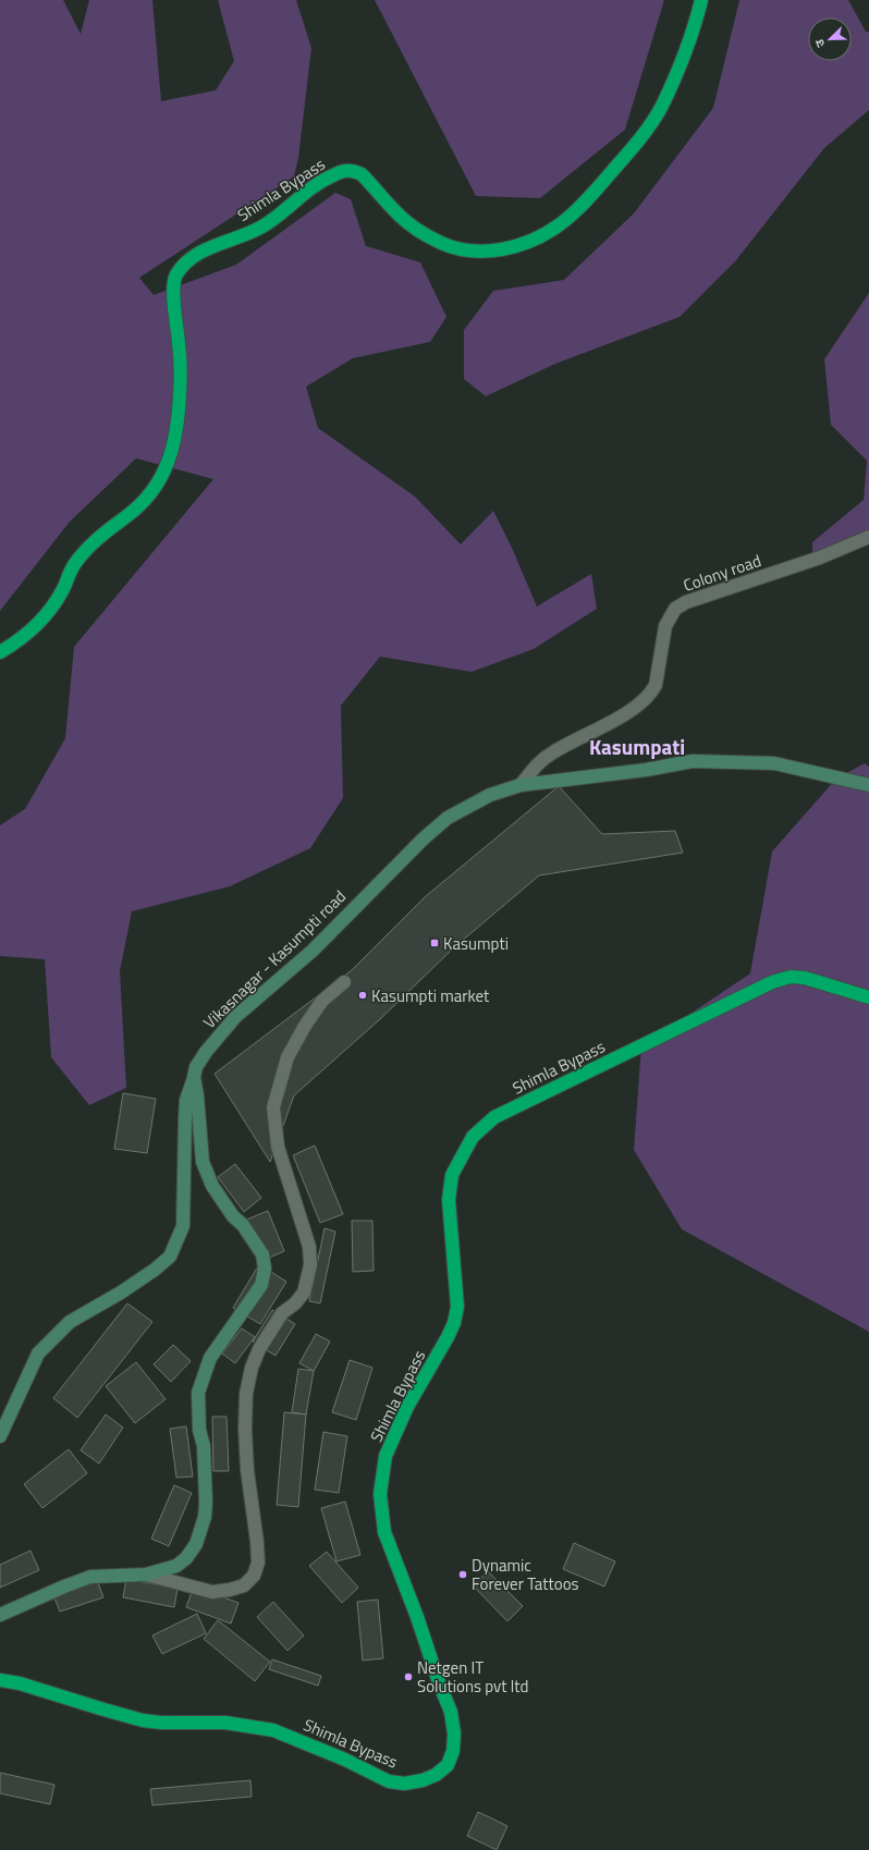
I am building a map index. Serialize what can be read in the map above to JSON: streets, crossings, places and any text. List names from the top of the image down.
{
  "streets": {
    "highway": ["Shimla Bypass"],
    "street": ["Colony road", "Vikasnagar - Kasumpti road"]
  },
  "crossings": [
    ["Colony road", "Vikasnagar - Kasumpti road"]
  ],
  "districts": ["Kasumpati"],
  "places": {
    "transit": ["Kasumpti"],
    "other": ["Kasumpti market", "Dynamic Forever Tattoos", "Netgen IT Solutions pvt ltd"]
  },
  "north": "bottom left"
}
